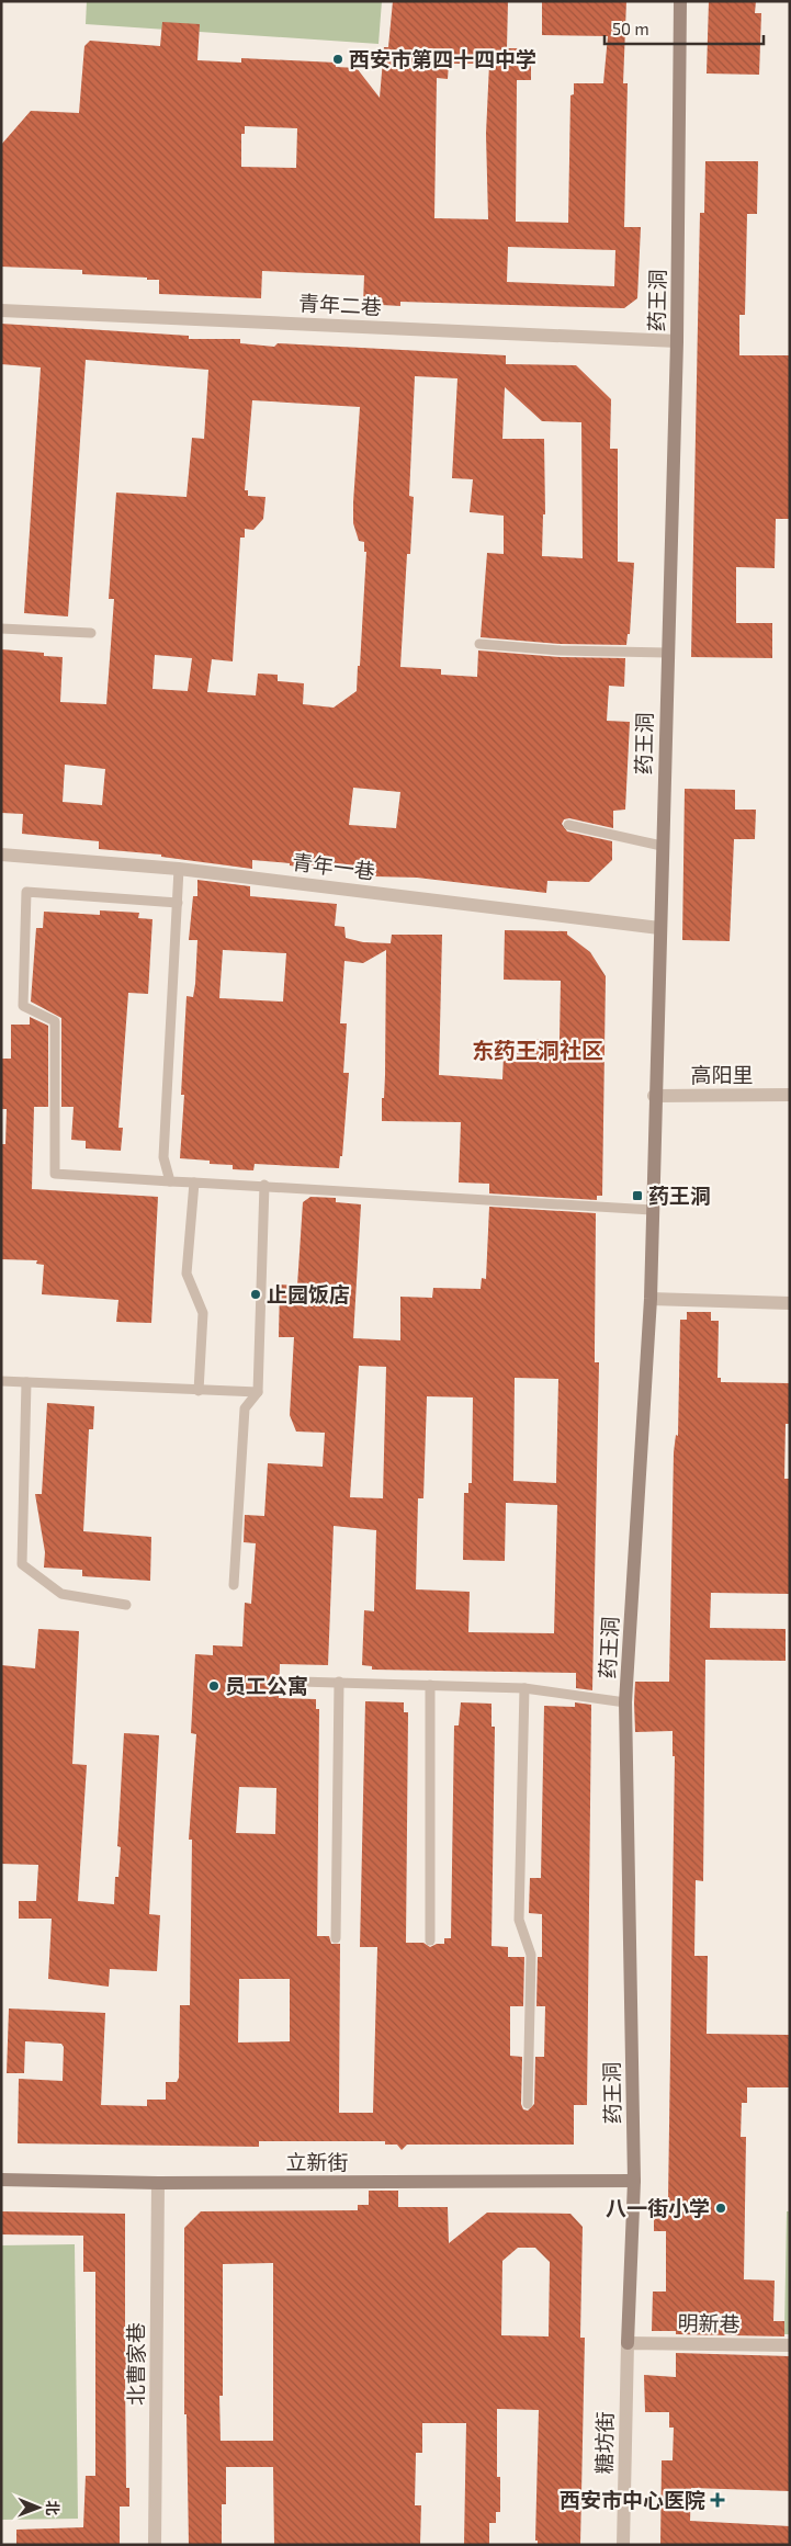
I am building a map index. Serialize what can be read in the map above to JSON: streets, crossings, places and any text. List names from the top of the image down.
{
  "streets": {
    "street": [
      "药王洞",
      "青年二巷",
      "青年一巷",
      "高阳里",
      "立新街",
      "明新巷",
      "北曹家巷",
      "糖坊街"
    ]
  },
  "crossings": [
    ["药王洞", "青年二巷"],
    ["药王洞", "青年一巷"],
    ["药王洞", "高阳里"],
    ["药王洞", "立新街"],
    ["药王洞", "明新巷"],
    ["药王洞", "糖坊街"],
    ["立新街", "北曹家巷"],
    ["明新巷", "糖坊街"]
  ],
  "districts": ["东药王洞社区"],
  "places": {
    "other": [
      "西安市第四十四中学",
      "止园饭店",
      "员工公寓",
      "八一街小学"
    ],
    "transit": ["药王洞"],
    "health": ["西安市中心医院"]
  },
  "scale_bar": "50 m",
  "north": "right"
}
